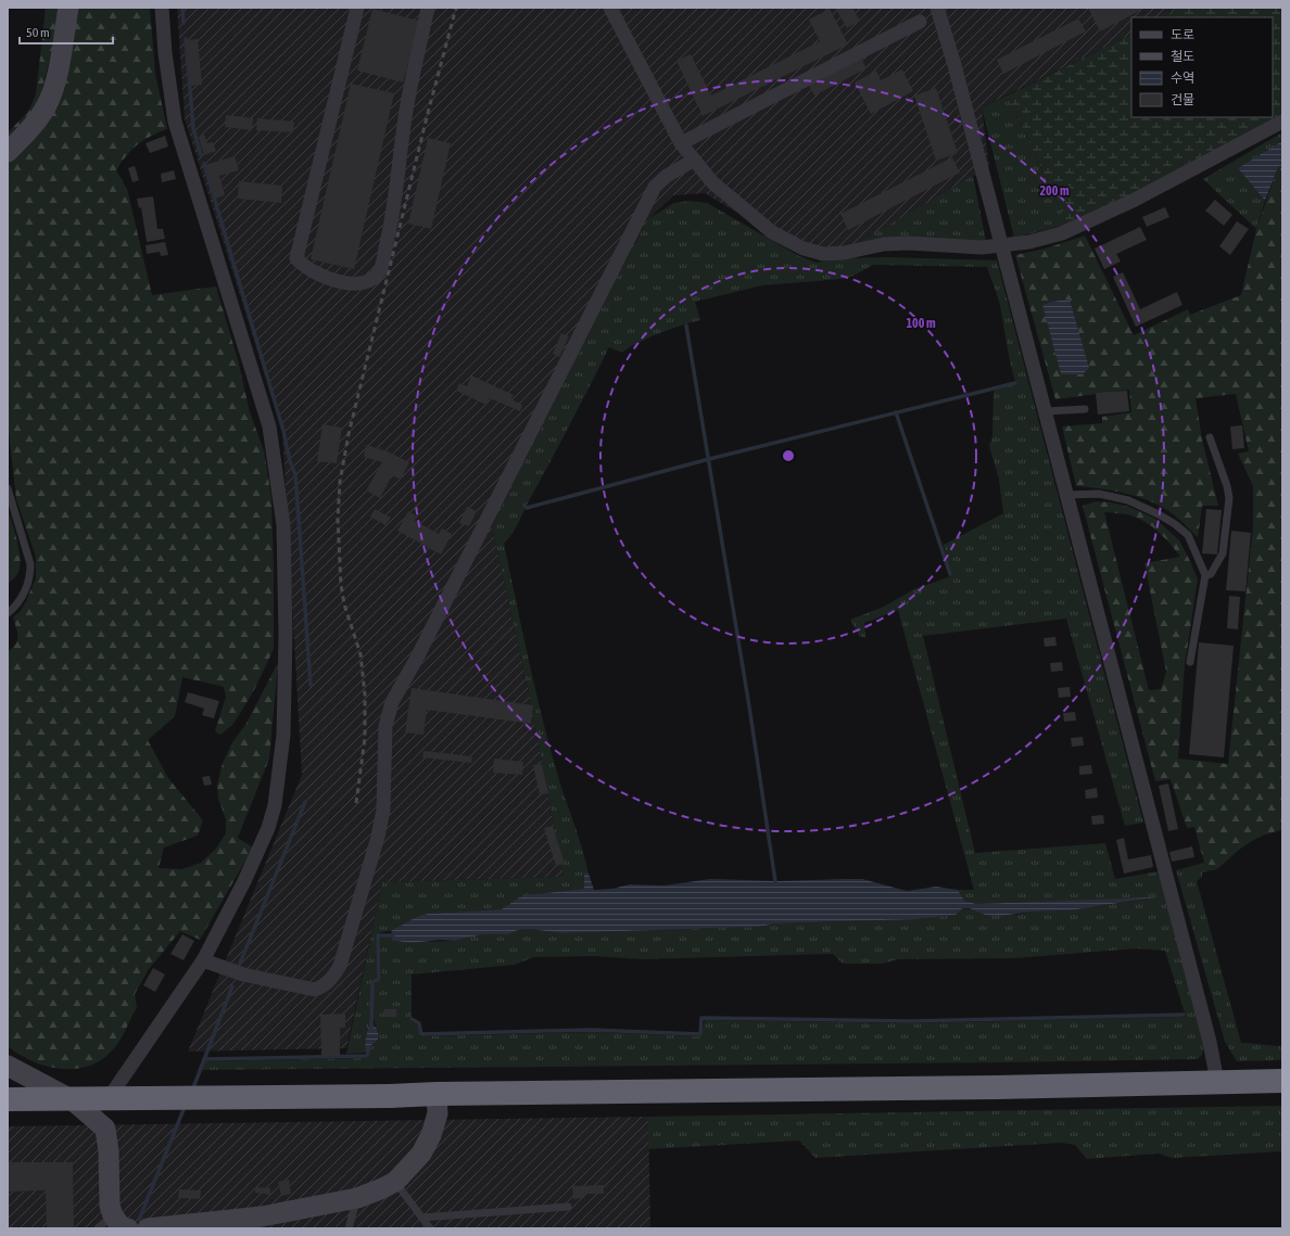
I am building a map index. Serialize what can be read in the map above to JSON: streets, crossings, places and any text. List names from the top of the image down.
{
  "legend": [
    "도로",
    "철도",
    "수역",
    "건물"
  ],
  "scale_bar": "50 m",
  "rings": ["200 m", "100 m"]
}
